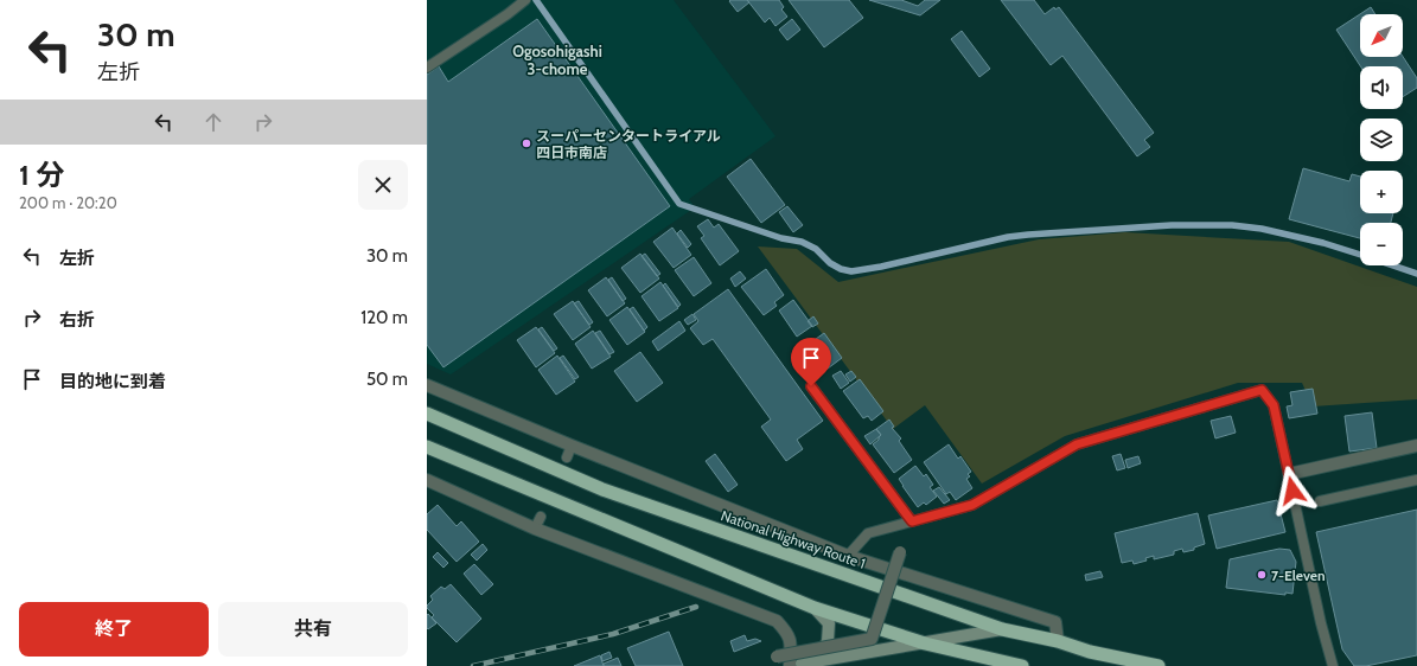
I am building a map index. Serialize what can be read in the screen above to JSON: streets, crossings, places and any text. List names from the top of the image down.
{
  "streets": {
    "highway": ["National Highway Route 1"]
  },
  "districts": ["Ogosohigashi 3-chome"],
  "places": ["スーパーセンタートライアル 四日市南店", "7-Eleven"],
  "north": "bottom left",
  "page": {
    "turn": ["30 m", "左折"],
    "map_buttons": ["+", "−"],
    "heading": ["1 分", "200 m · 20:20"],
    "list": [
      {
        "name": "左折",
        "value": "30 m"
      },
      {
        "name": "右折",
        "value": "120 m"
      },
      {
        "name": "目的地に到着",
        "value": "50 m"
      }
    ],
    "buttons": ["終了", "共有"]
  }
}
